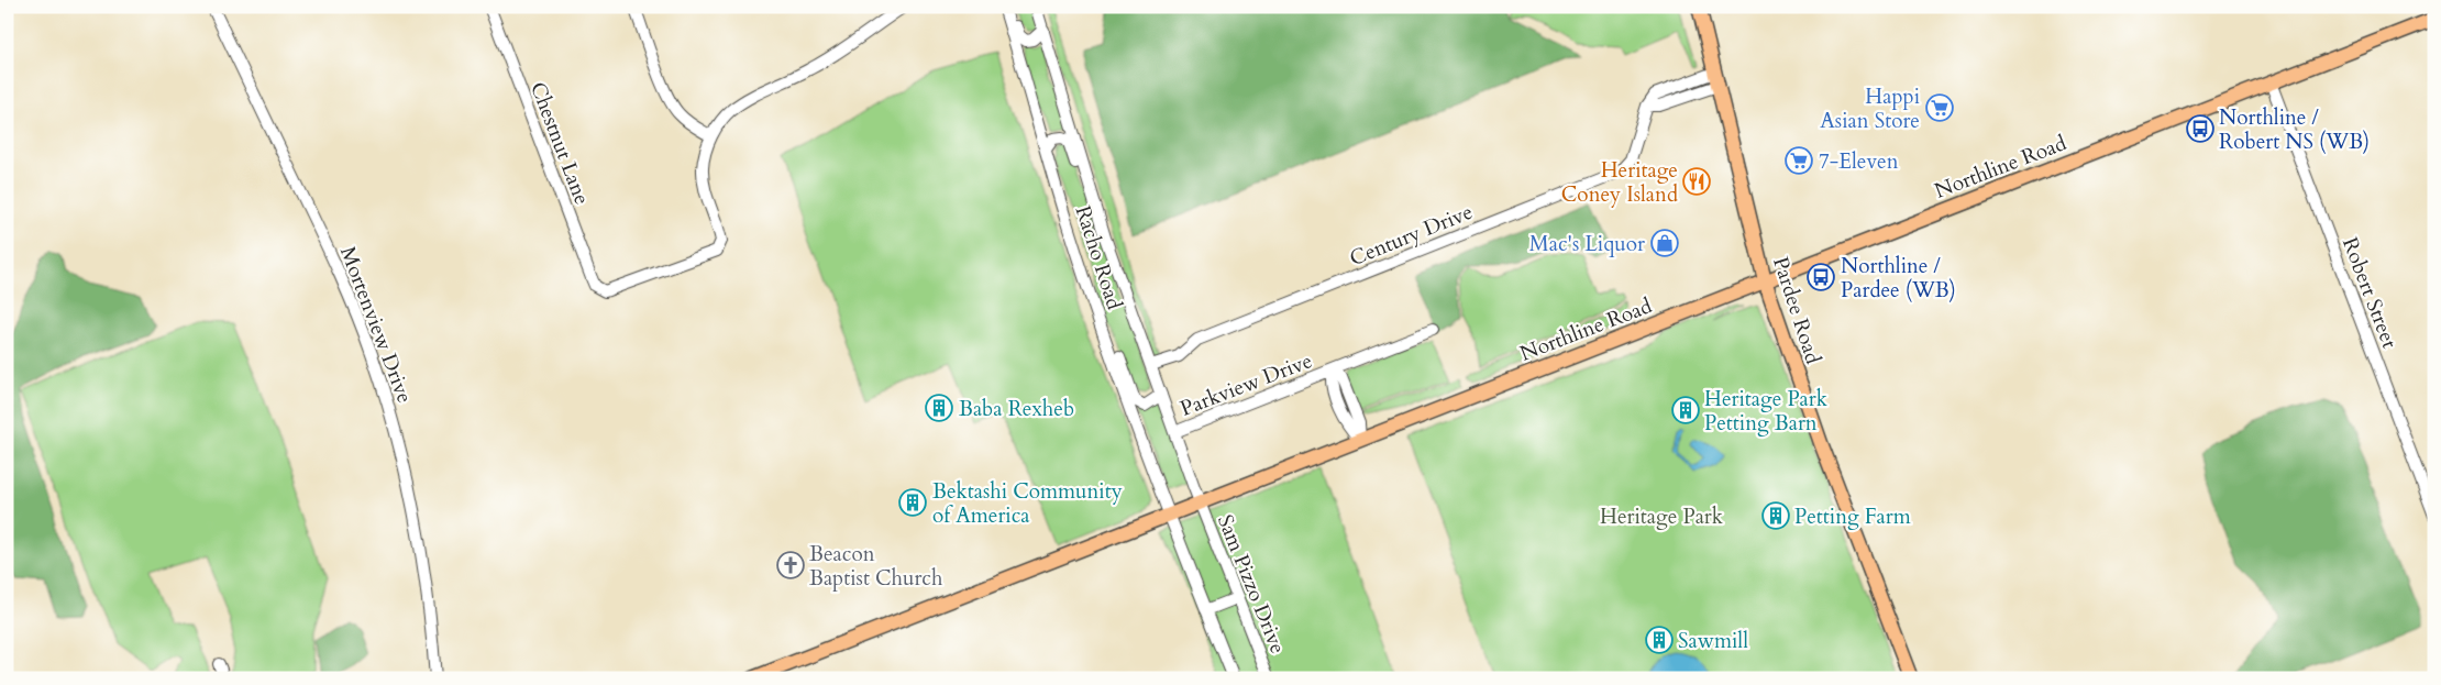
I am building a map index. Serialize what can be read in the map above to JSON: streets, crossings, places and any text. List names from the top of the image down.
{
  "streets": {
    "main road": ["Northline Road", "Pardee Road"],
    "street": [
      "Chestnut Lane",
      "Century Drive",
      "Racho Road",
      "Robert Street",
      "Mortenview Drive",
      "Parkview Drive",
      "Sam Pizzo Drive"
    ]
  },
  "crossings": [
    ["Northline Road", "Racho Road"],
    ["Northline Road", "Robert Street"],
    ["Northline Road", "Pardee Road"],
    ["Northline Road", "Parkview Drive"],
    ["Northline Road", "Sam Pizzo Drive"],
    ["Century Drive", "Racho Road"],
    ["Century Drive", "Pardee Road"],
    ["Racho Road", "Parkview Drive"],
    ["Racho Road", "Sam Pizzo Drive"]
  ],
  "parks": ["Heritage Park"],
  "places": {
    "supermarket": ["Happi Asian Store", "7-Eleven"],
    "bus stop": ["Northline / Robert NS (WB)", "Northline / Pardee (WB)"],
    "restaurant": ["Heritage Coney Island"],
    "shop": ["Mac's Liquor"],
    "building": [
      "Baba Rexheb",
      "Heritage Park Petting Barn",
      "Bektashi Community of America",
      "Petting Farm",
      "Sawmill"
    ],
    "church": ["Beacon Baptist Church"]
  }
}
